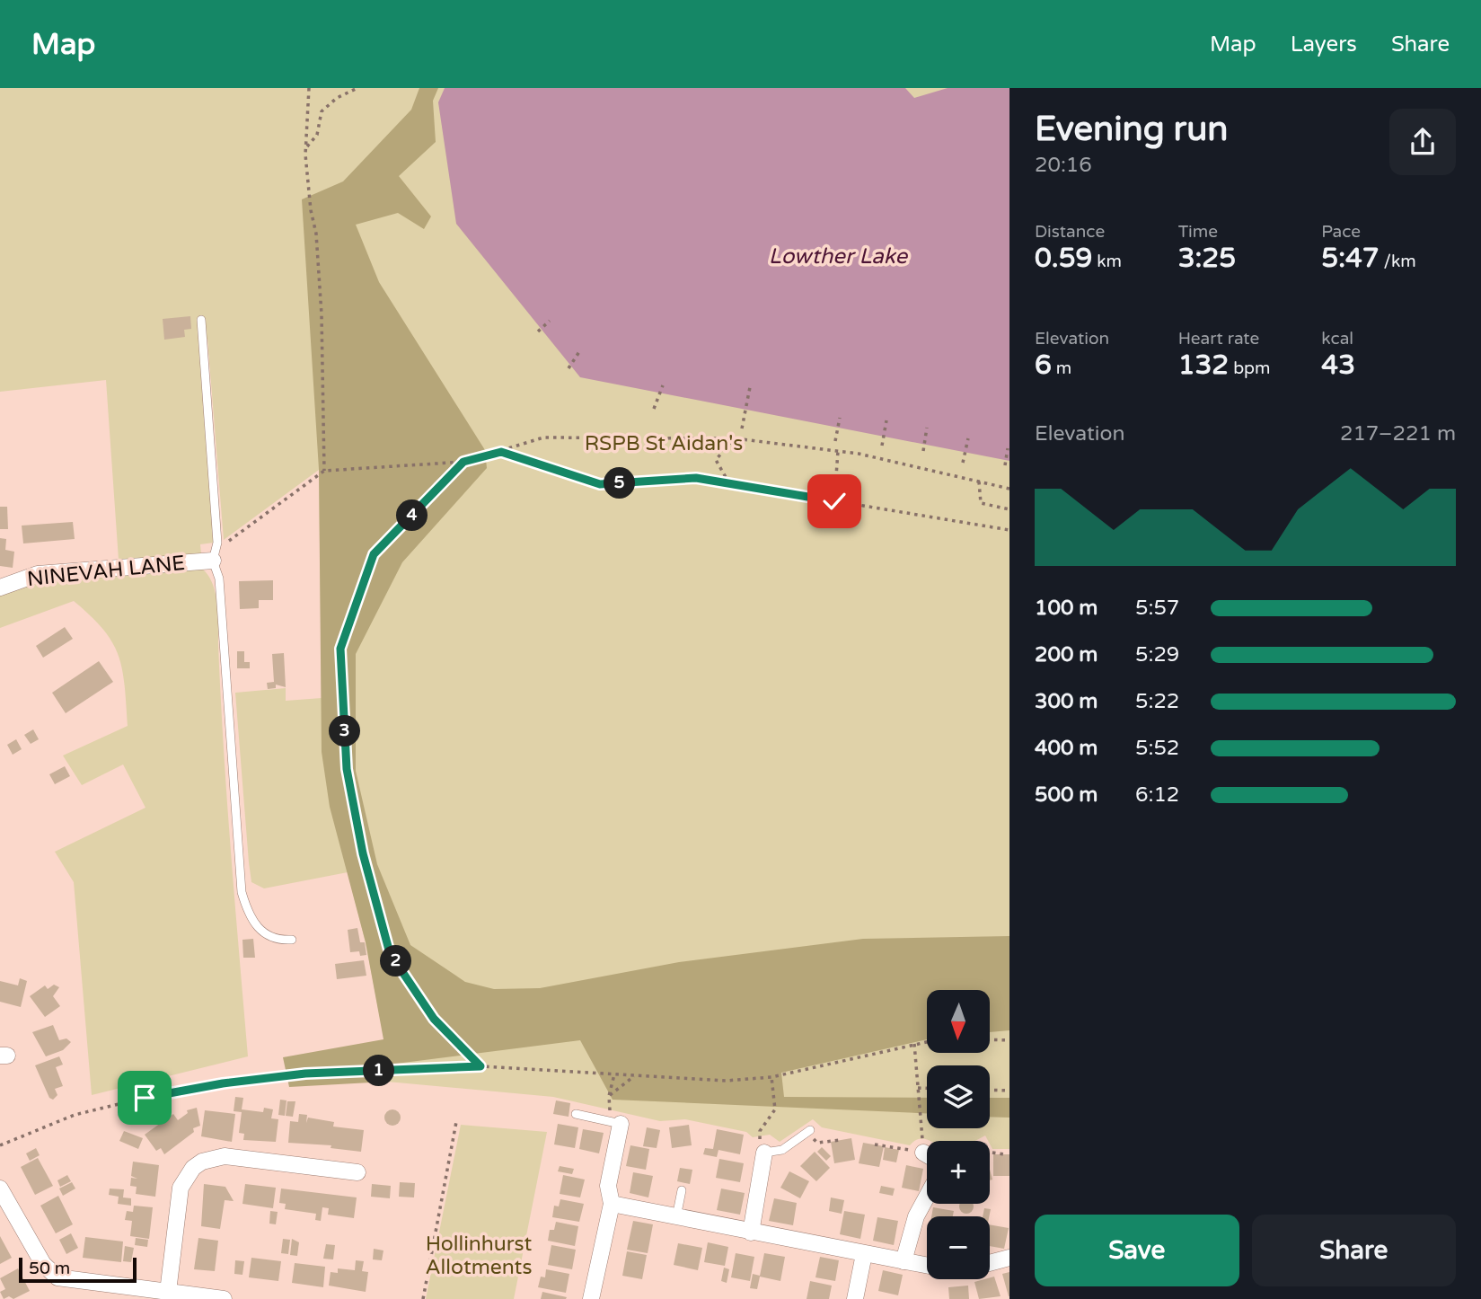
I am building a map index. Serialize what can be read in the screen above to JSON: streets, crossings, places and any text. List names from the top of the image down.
{
  "streets": {
    "street": ["NINEVAH LANE"]
  },
  "water": ["Lowther Lake"],
  "parks": ["RSPB St Aidan's", "Hollinhurst Allotments"],
  "scale_bar": "50 m",
  "north": "bottom",
  "page": {
    "header": "Map",
    "nav": ["Map", "Layers", "Share"],
    "heading": ["Evening run", "20:16"],
    "stats": [
      ["Distance", "0.59 km"],
      ["Time", "3:25"],
      ["Pace", "5:47 /km"],
      ["Elevation", "6 m"],
      ["Heart rate", "132 bpm"],
      ["kcal", "43"]
    ],
    "chart": ["Elevation", "217–221 m"],
    "pins": [
      "5",
      "4",
      "3",
      "2",
      "1"
    ],
    "list": [
      {
        "name": "100 m",
        "note": "5:57"
      },
      {
        "name": "200 m",
        "note": "5:29"
      },
      {
        "name": "300 m",
        "note": "5:22"
      },
      {
        "name": "400 m",
        "note": "5:52"
      },
      {
        "name": "500 m",
        "note": "6:12"
      }
    ],
    "map_buttons": ["+", "−"],
    "buttons": ["Save", "Share"],
    "scale": "50 m"
  }
}
